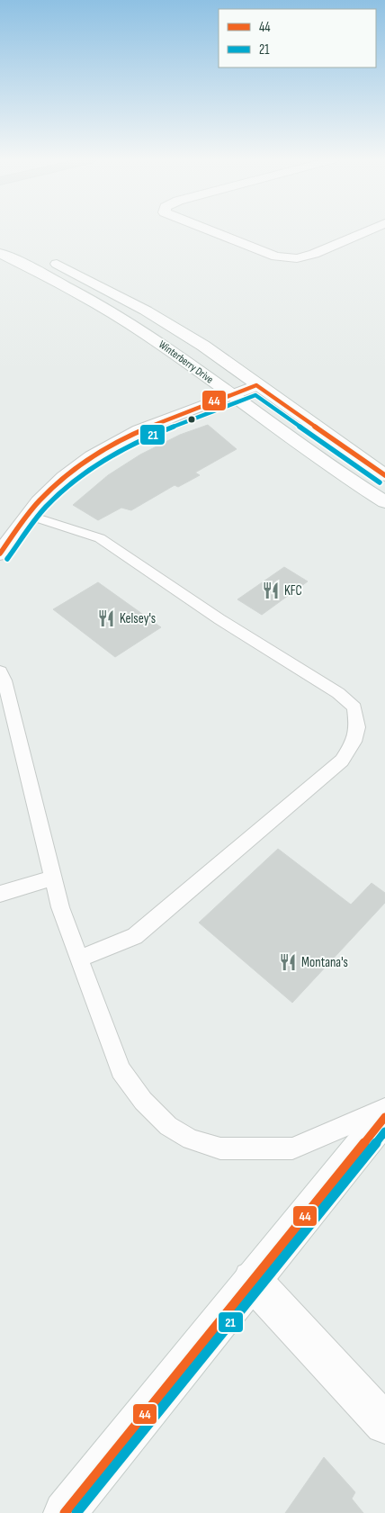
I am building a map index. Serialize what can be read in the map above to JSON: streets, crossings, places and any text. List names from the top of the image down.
{
  "streets": {
    "street": ["Winterberry Drive"]
  },
  "places": {
    "restaurant": ["KFC", "Kelsey's", "Montana's"]
  },
  "lines": ["transit line 44", "transit line 21"],
  "legend": ["44", "21"]
}
